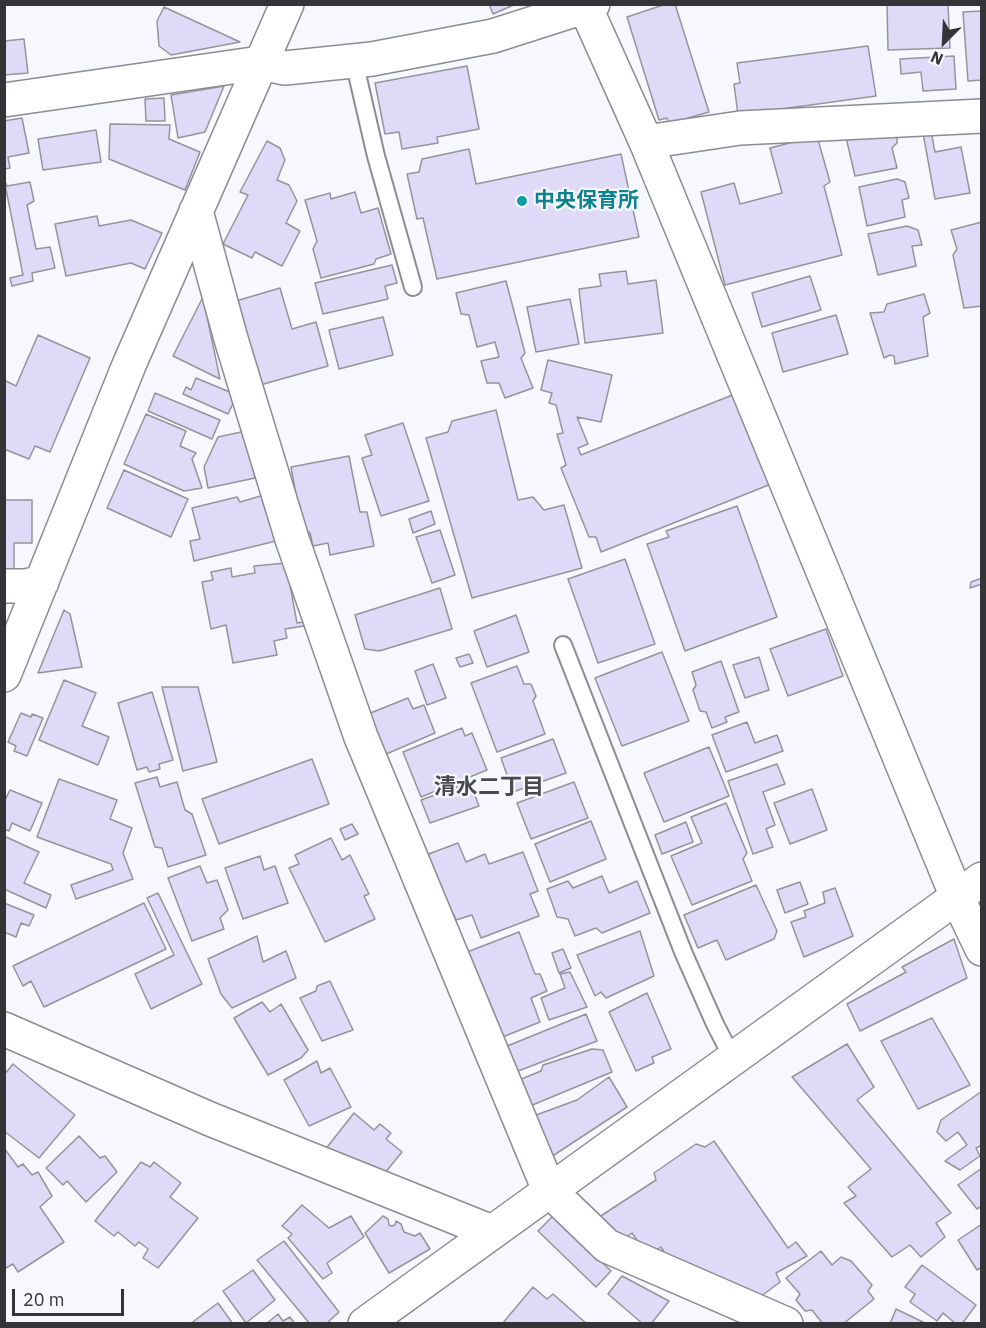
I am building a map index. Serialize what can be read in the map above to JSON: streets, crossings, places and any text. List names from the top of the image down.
{
  "districts": ["清水二丁目"],
  "places": ["中央保育所"],
  "scale_bar": "20 m",
  "north": "bottom left"
}
